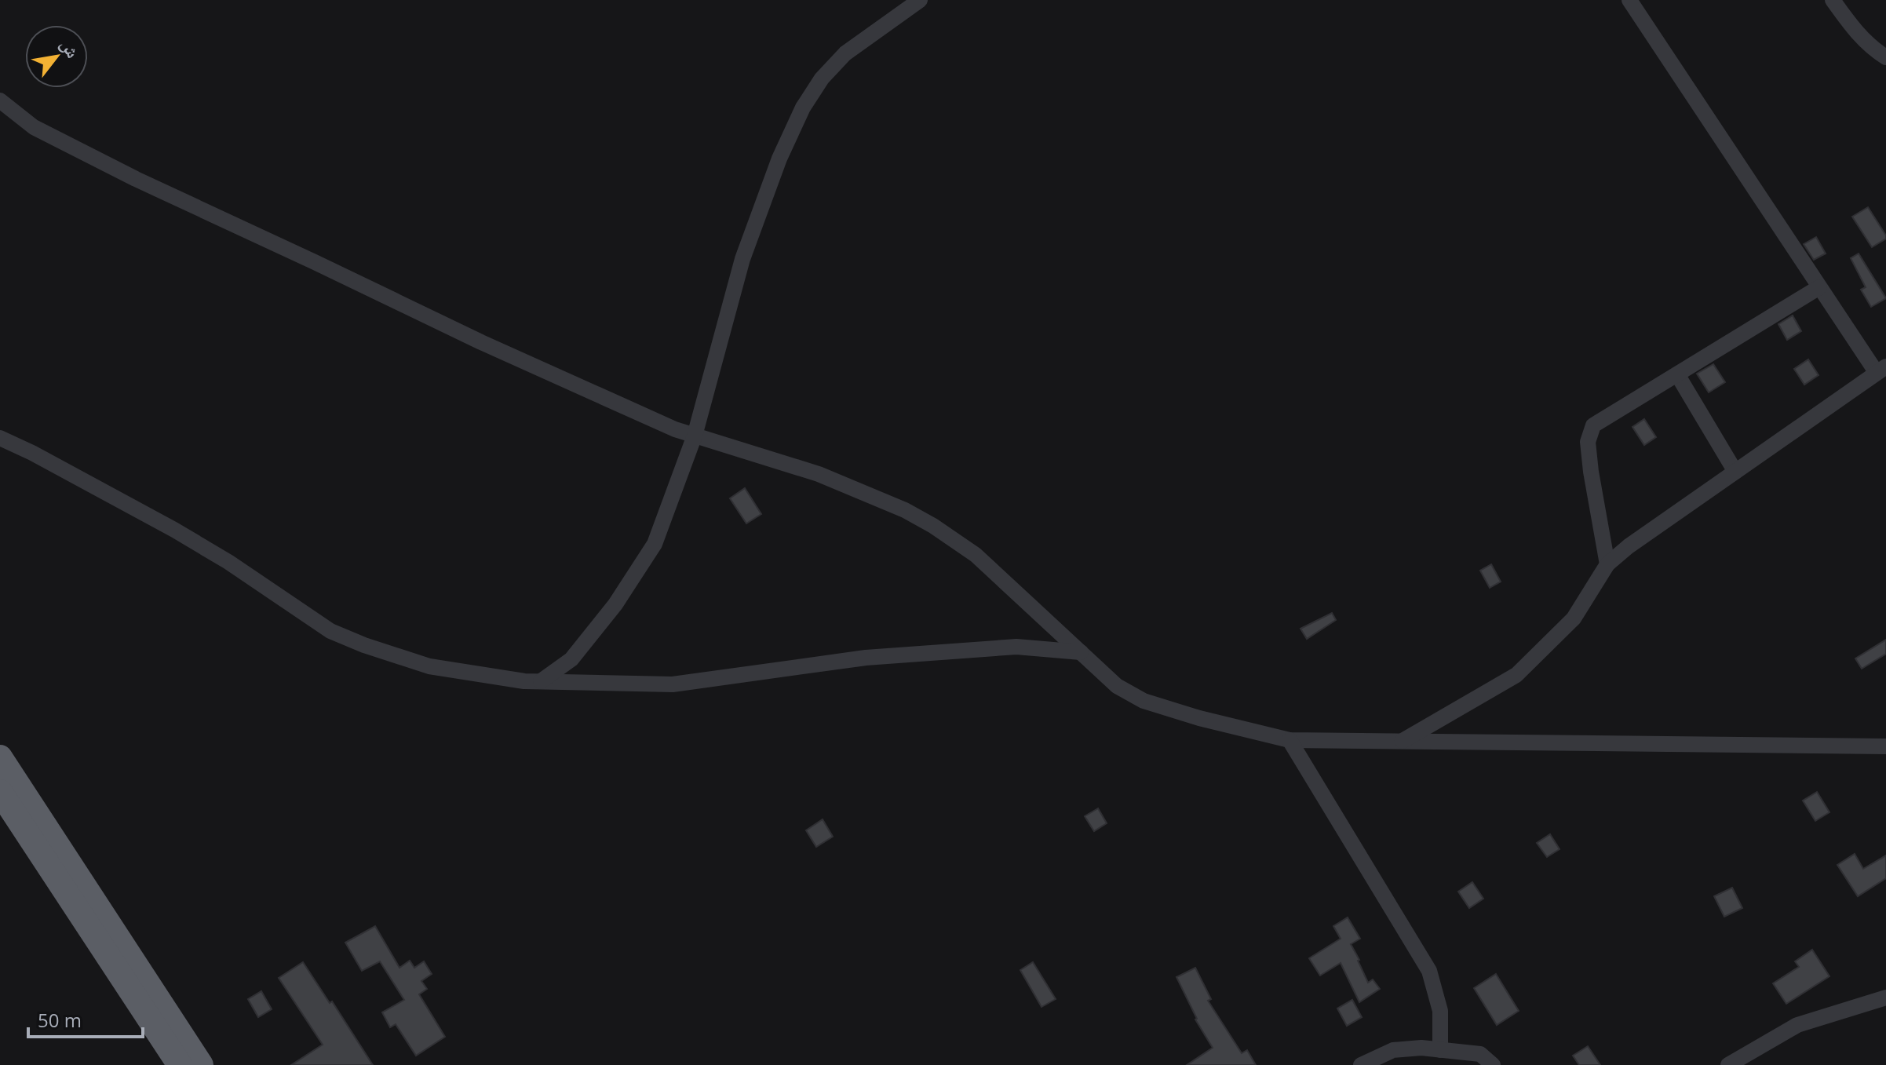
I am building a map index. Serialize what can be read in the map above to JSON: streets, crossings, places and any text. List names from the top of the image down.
{
  "scale_bar": "50 m",
  "north": "top right"
}
